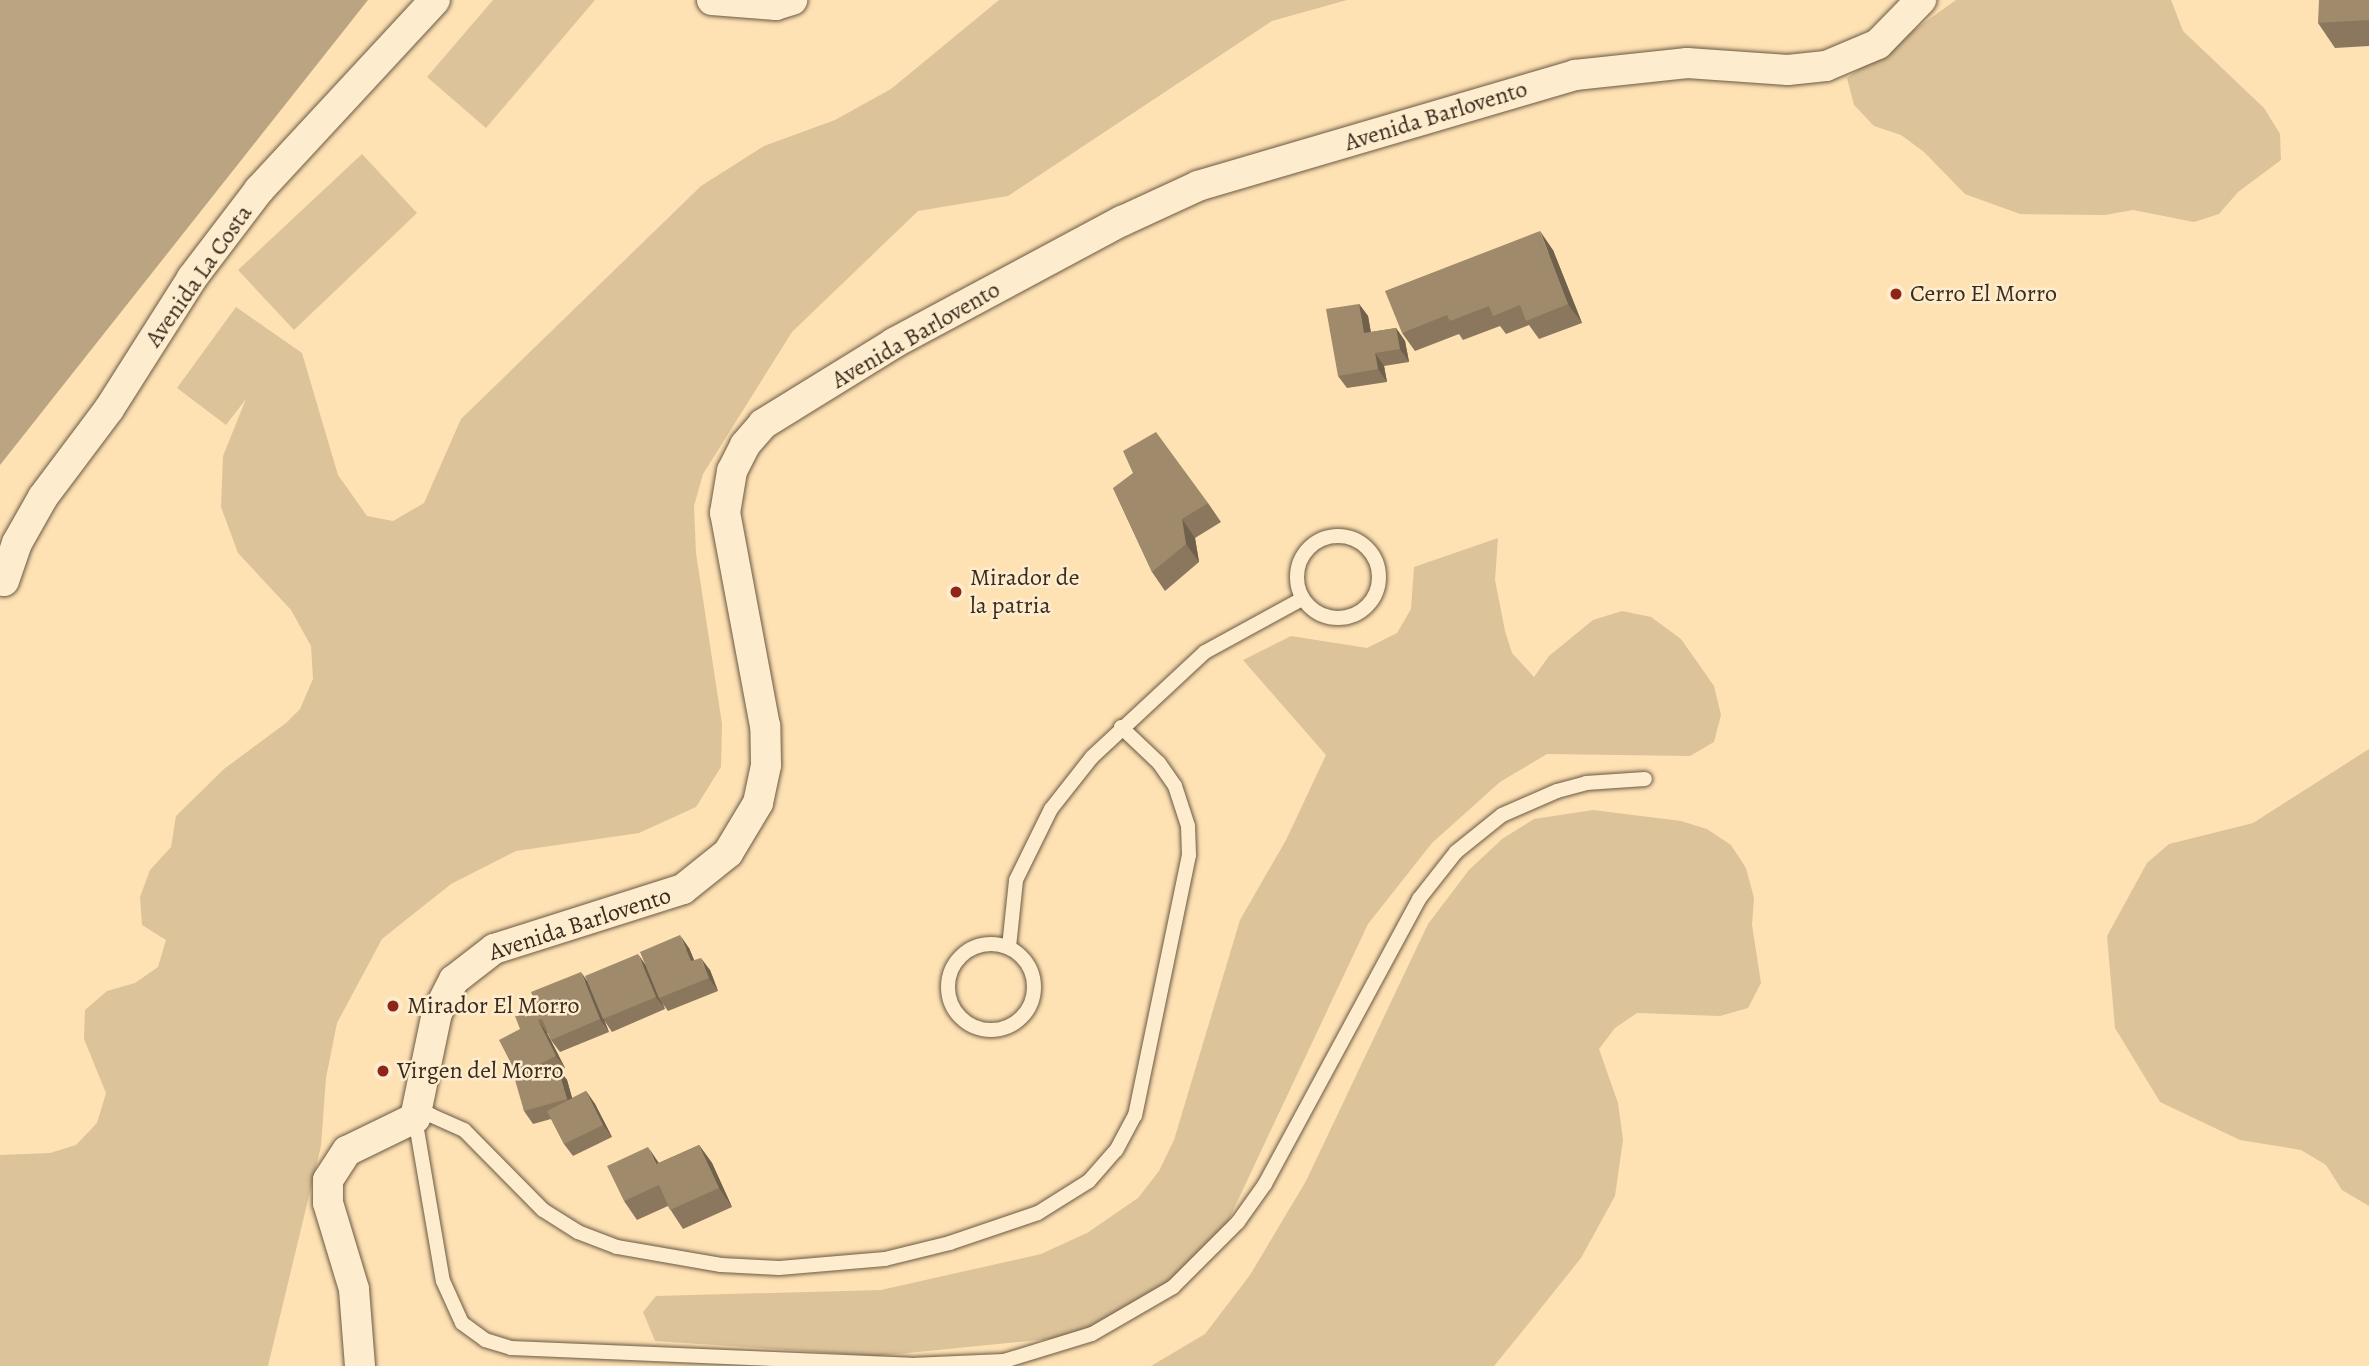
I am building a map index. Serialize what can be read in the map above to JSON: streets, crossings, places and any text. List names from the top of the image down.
{
  "streets": {
    "street": ["Avenida Barlovento", "Avenida La Costa"]
  },
  "places": [
    "Cerro El Morro",
    "Mirador de la patria",
    "Mirador El Morro",
    "Virgen del Morro"
  ]
}
